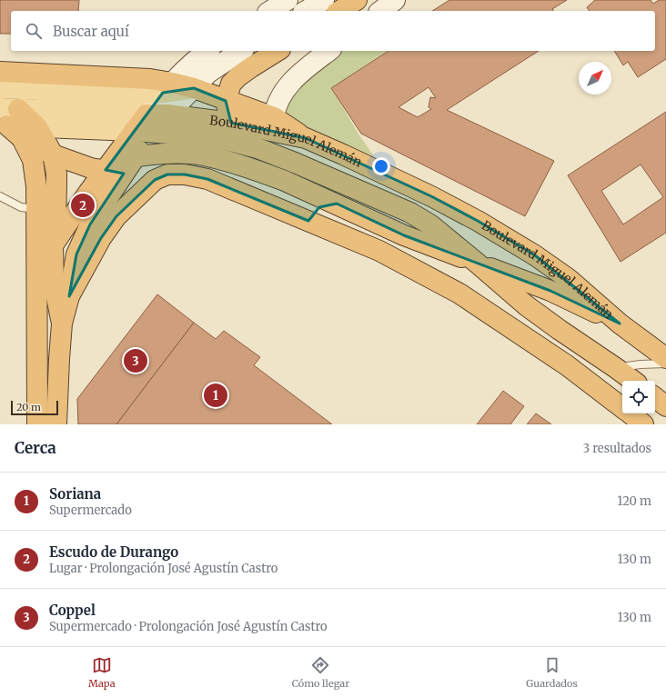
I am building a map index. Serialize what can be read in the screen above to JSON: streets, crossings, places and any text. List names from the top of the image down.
{
  "streets": {
    "highway": ["Boulevard Miguel Alemán"]
  },
  "scale_bar": "20 m",
  "north": "top right",
  "page": {
    "search": "Buscar aquí",
    "pins": ["2", "3", "1"],
    "scale": "20 m",
    "heading": ["Cerca", "3 resultados"],
    "list": [
      {
        "mark": "1",
        "name": "Soriana",
        "note": "Supermercado",
        "value": "120 m"
      },
      {
        "mark": "2",
        "name": "Escudo de Durango",
        "note": "Lugar · Prolongación José Agustín Castro",
        "value": "130 m"
      },
      {
        "mark": "3",
        "name": "Coppel",
        "note": "Supermercado · Prolongación José Agustín Castro",
        "value": "130 m"
      }
    ],
    "nav": ["Mapa", "Cómo llegar", "Guardados"]
  }
}
